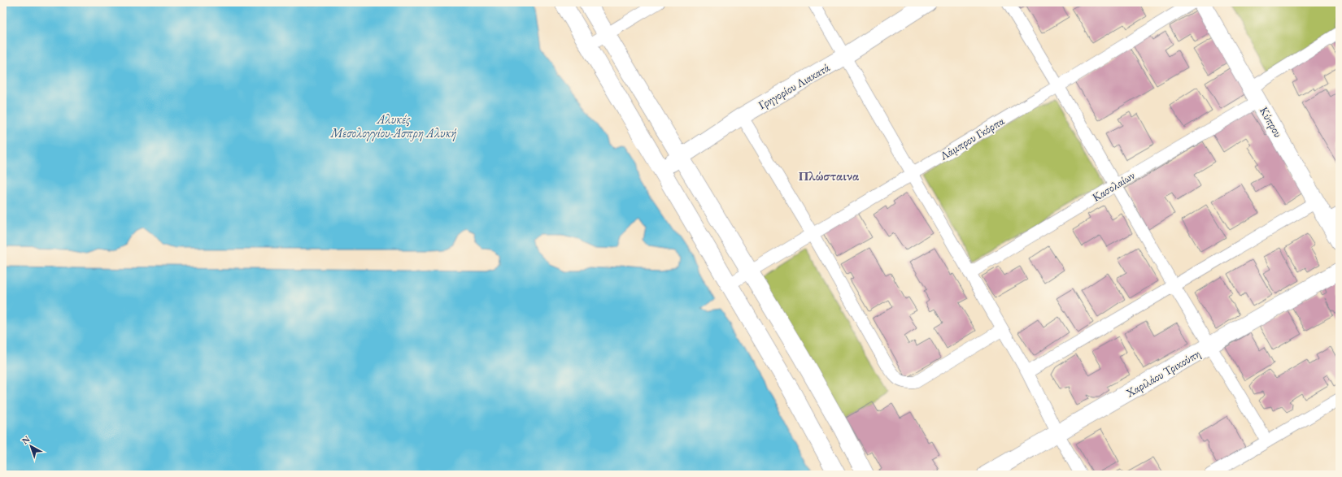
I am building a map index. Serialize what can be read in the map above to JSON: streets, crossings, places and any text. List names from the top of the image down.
{
  "streets": {
    "street": [
      "Γρηγορίου Λιακατά",
      "Κύπρου",
      "Λάμπρου Γκόρπα",
      "Κασολαίων",
      "Χαριλάου Τρικούπη"
    ]
  },
  "crossings": [
    ["Κύπρου", "Κασολαίων"]
  ],
  "districts": ["Πλώσταινα"],
  "water": ["Αλυκές Μεσολογγίου-Άσπρη Αλυκή"],
  "north": "top left"
}
